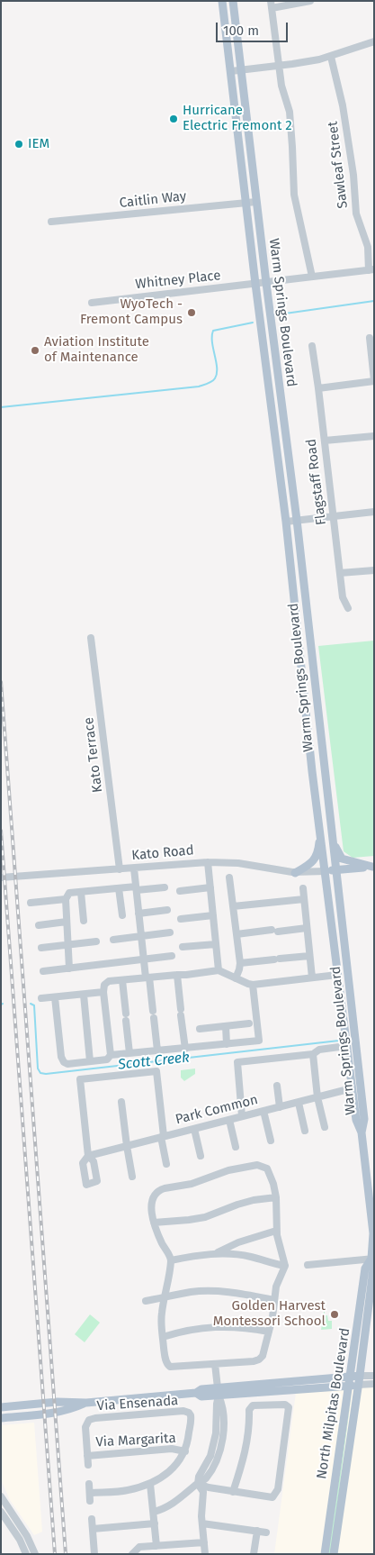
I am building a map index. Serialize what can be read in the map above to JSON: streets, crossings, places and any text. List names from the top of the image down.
{
  "streets": {
    "main road": ["Warm Springs Boulevard", "North Milpitas Boulevard"],
    "street": [
      "Sawleaf Street",
      "Caitlin Way",
      "Whitney Place",
      "Flagstaff Road",
      "Kato Terrace",
      "Kato Road",
      "Park Common",
      "Via Ensenada",
      "Via Margarita"
    ]
  },
  "crossings": [
    ["Sawleaf Street", "Whitney Place"],
    ["Caitlin Way", "Warm Springs Boulevard"],
    ["Whitney Place", "Warm Springs Boulevard"],
    ["Warm Springs Boulevard", "Kato Road"],
    ["Warm Springs Boulevard", "Park Common"],
    ["Warm Springs Boulevard", "North Milpitas Boulevard"],
    ["Kato Terrace", "Kato Road"],
    ["Via Ensenada", "Via Margarita"]
  ],
  "water": ["Scott Creek"],
  "places": [
    "Hurricane Electric Fremont 2",
    "IEM",
    "WyoTech - Fremont Campus",
    "Aviation Institute of Maintenance",
    "Golden Harvest Montessori School"
  ],
  "scale_bar": "100 m"
}
